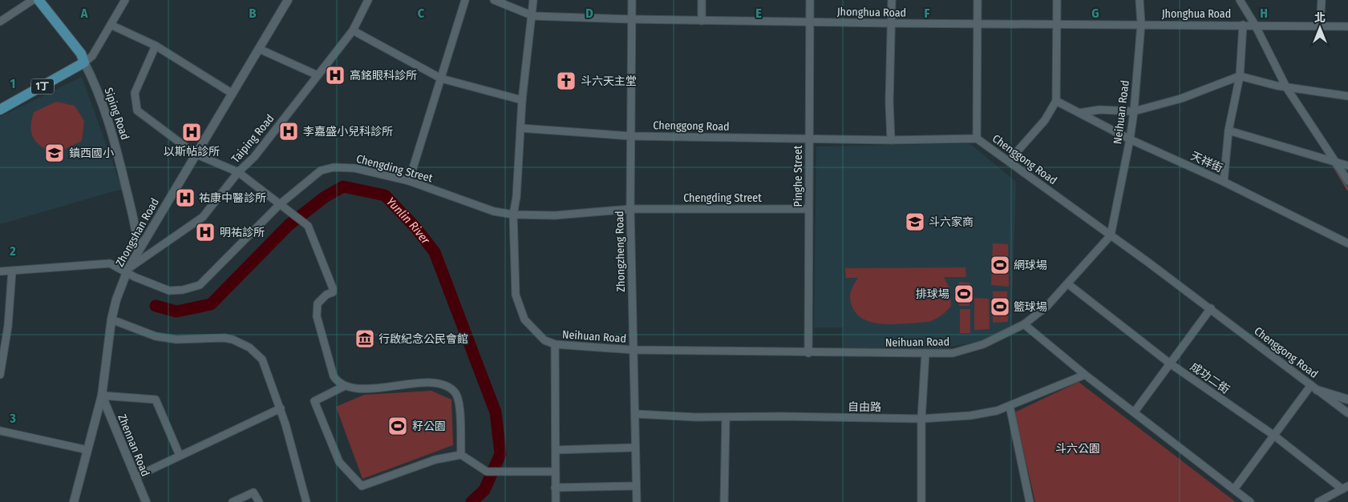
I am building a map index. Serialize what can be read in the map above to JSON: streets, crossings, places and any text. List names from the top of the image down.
{
  "streets": {
    "main road": ["1丁", "Siping Road"],
    "street": [
      "Jhonghua Road",
      "Neihuan Road",
      "Chenggong Road",
      "Taiping Road",
      "天祥街",
      "Chengding Street",
      "Pinghe Street",
      "Zhongshan Road",
      "Zhongzheng Road",
      "成功二街",
      "自由路",
      "Zhennan Road"
    ]
  },
  "crossings": [
    ["Jhonghua Road", "Neihuan Road"],
    ["Jhonghua Road", "Pinghe Street"],
    ["Jhonghua Road", "Zhongzheng Road"],
    ["1丁", "Siping Road"],
    ["Neihuan Road", "Chenggong Road"],
    ["Neihuan Road", "天祥街"],
    ["Neihuan Road", "Chengding Street"],
    ["Neihuan Road", "Pinghe Street"],
    ["Neihuan Road", "Zhongzheng Road"],
    ["Neihuan Road", "成功二街"],
    ["Siping Road", "Zhongshan Road"],
    ["Chenggong Road", "Pinghe Street"],
    ["Chenggong Road", "Zhongzheng Road"],
    ["Taiping Road", "Chengding Street"],
    ["Taiping Road", "Zhongshan Road"],
    ["Chengding Street", "Pinghe Street"],
    ["Chengding Street", "Zhongshan Road"],
    ["Chengding Street", "Zhongzheng Road"],
    ["Zhongshan Road", "Zhennan Road"],
    ["Zhongzheng Road", "自由路"]
  ],
  "water": ["Yunlin River"],
  "parks": ["斗六公園"],
  "places": {
    "hospital": [
      "高銘眼科診所",
      "李嘉盛小兒科診所",
      "以斯帖診所",
      "祐康中醫診所",
      "明祐診所"
    ],
    "church": ["斗六天主堂"],
    "school or university": ["鎮西國小", "斗六家商"],
    "sports": [
      "網球場",
      "排球場",
      "籃球場",
      "籽公園"
    ],
    "museum": ["行啟紀念公民會館"]
  },
  "north": "top",
  "grid": {
    "columns": [
      "A",
      "B",
      "C",
      "D",
      "E",
      "F",
      "G",
      "H"
    ],
    "rows": ["1", "2", "3"]
  }
}
